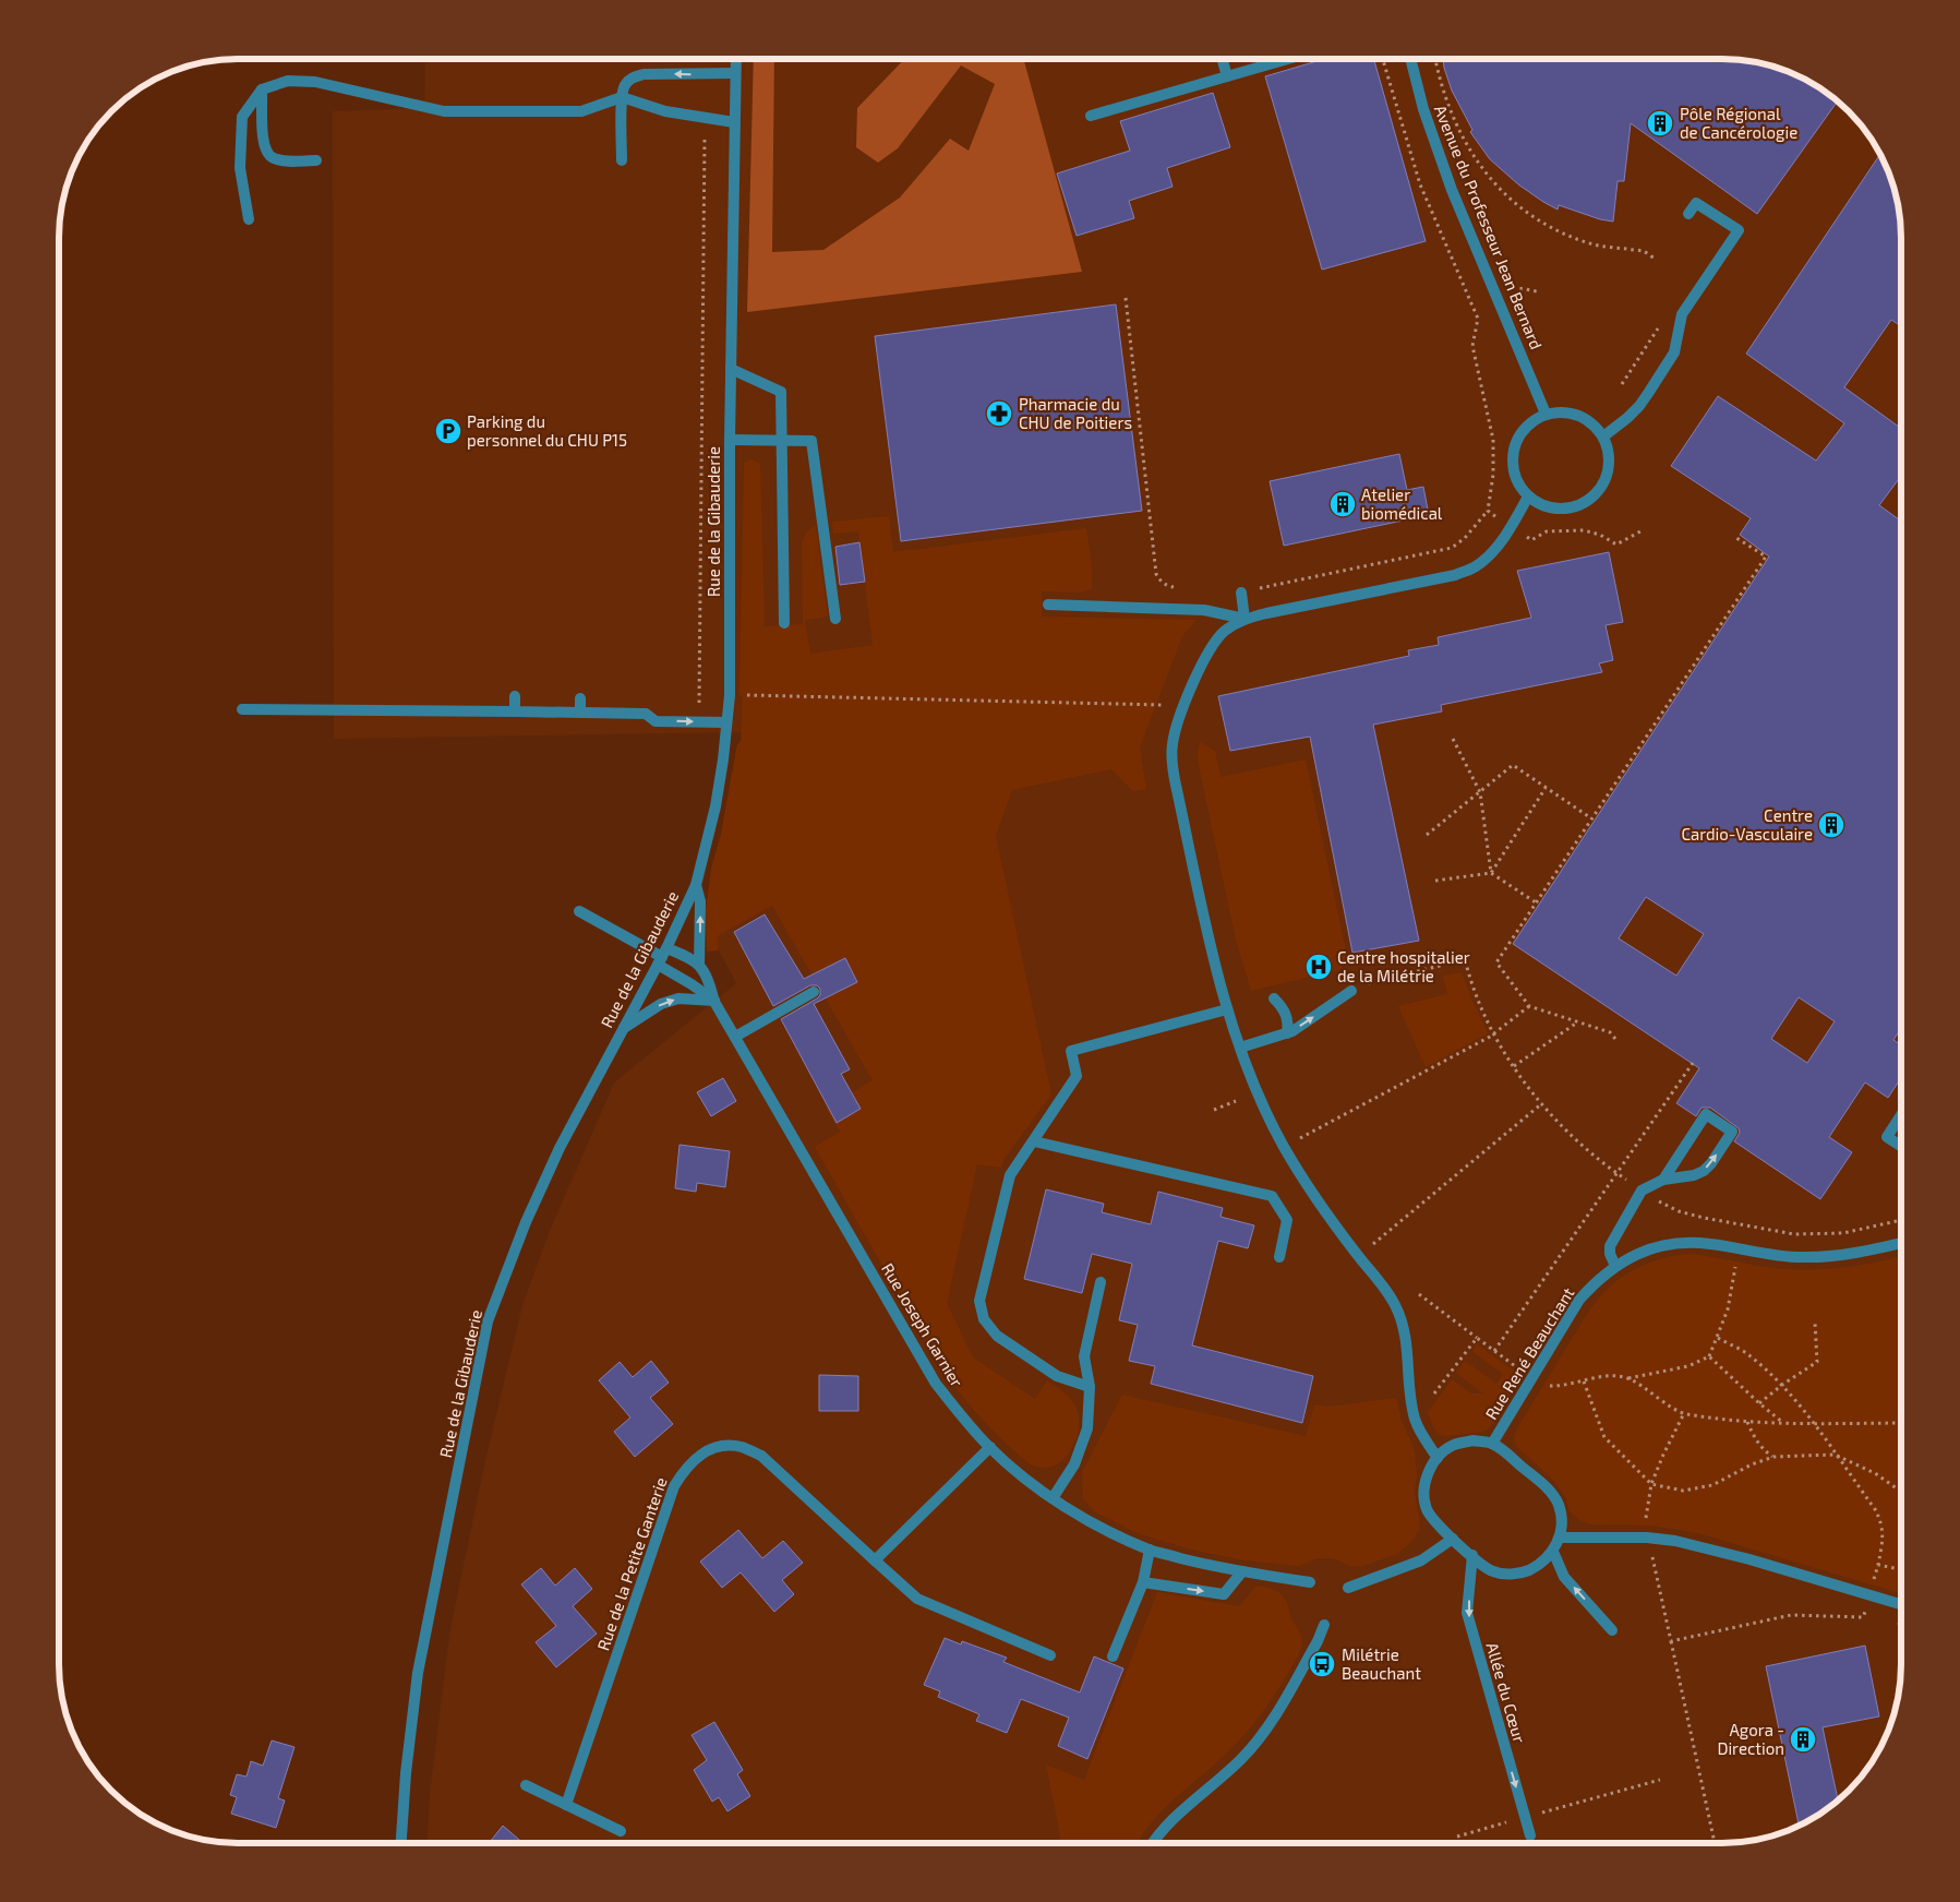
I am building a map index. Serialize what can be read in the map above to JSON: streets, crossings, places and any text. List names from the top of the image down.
{
  "streets": {
    "street": [
      "Avenue du Professeur Jean Bernard",
      "Rue de la Gibauderie",
      "Rue Joseph Garnier",
      "Rue René Beauchant",
      "Rue de la Petite Ganterie",
      "Allée du Cœur"
    ]
  },
  "crossings": [
    ["Rue René Beauchant", "Allée du Cœur"]
  ],
  "one_way": ["Allée du Cœur"],
  "places": {
    "building": [
      "Pôle Régional de Cancérologie",
      "Atelier biomédical",
      "Centre Cardio-Vasculaire",
      "Agora - Direction"
    ],
    "pharmacy": ["Pharmacie du CHU de Poitiers"],
    "parking": ["Parking du personnel du CHU P15"],
    "hospital": ["Centre hospitalier de la Milétrie"],
    "bus stop": ["Milétrie Beauchant"]
  }
}
